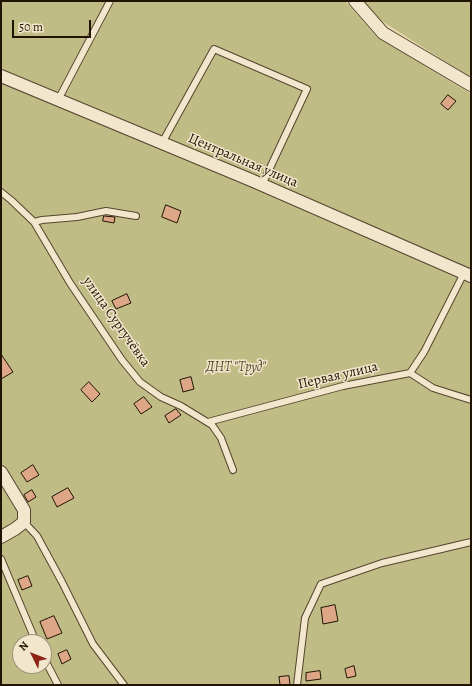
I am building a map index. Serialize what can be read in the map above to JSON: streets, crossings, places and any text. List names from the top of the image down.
{
  "streets": {
    "street": ["Центральная улица"],
    "lane": ["улица Сургучёвка", "Первая улица"]
  },
  "crossings": [
    ["улица Сургучёвка", "Первая улица"]
  ],
  "parks": ["ДНТ \"Труд\""],
  "scale_bar": "50 m",
  "north": "top left"
}
